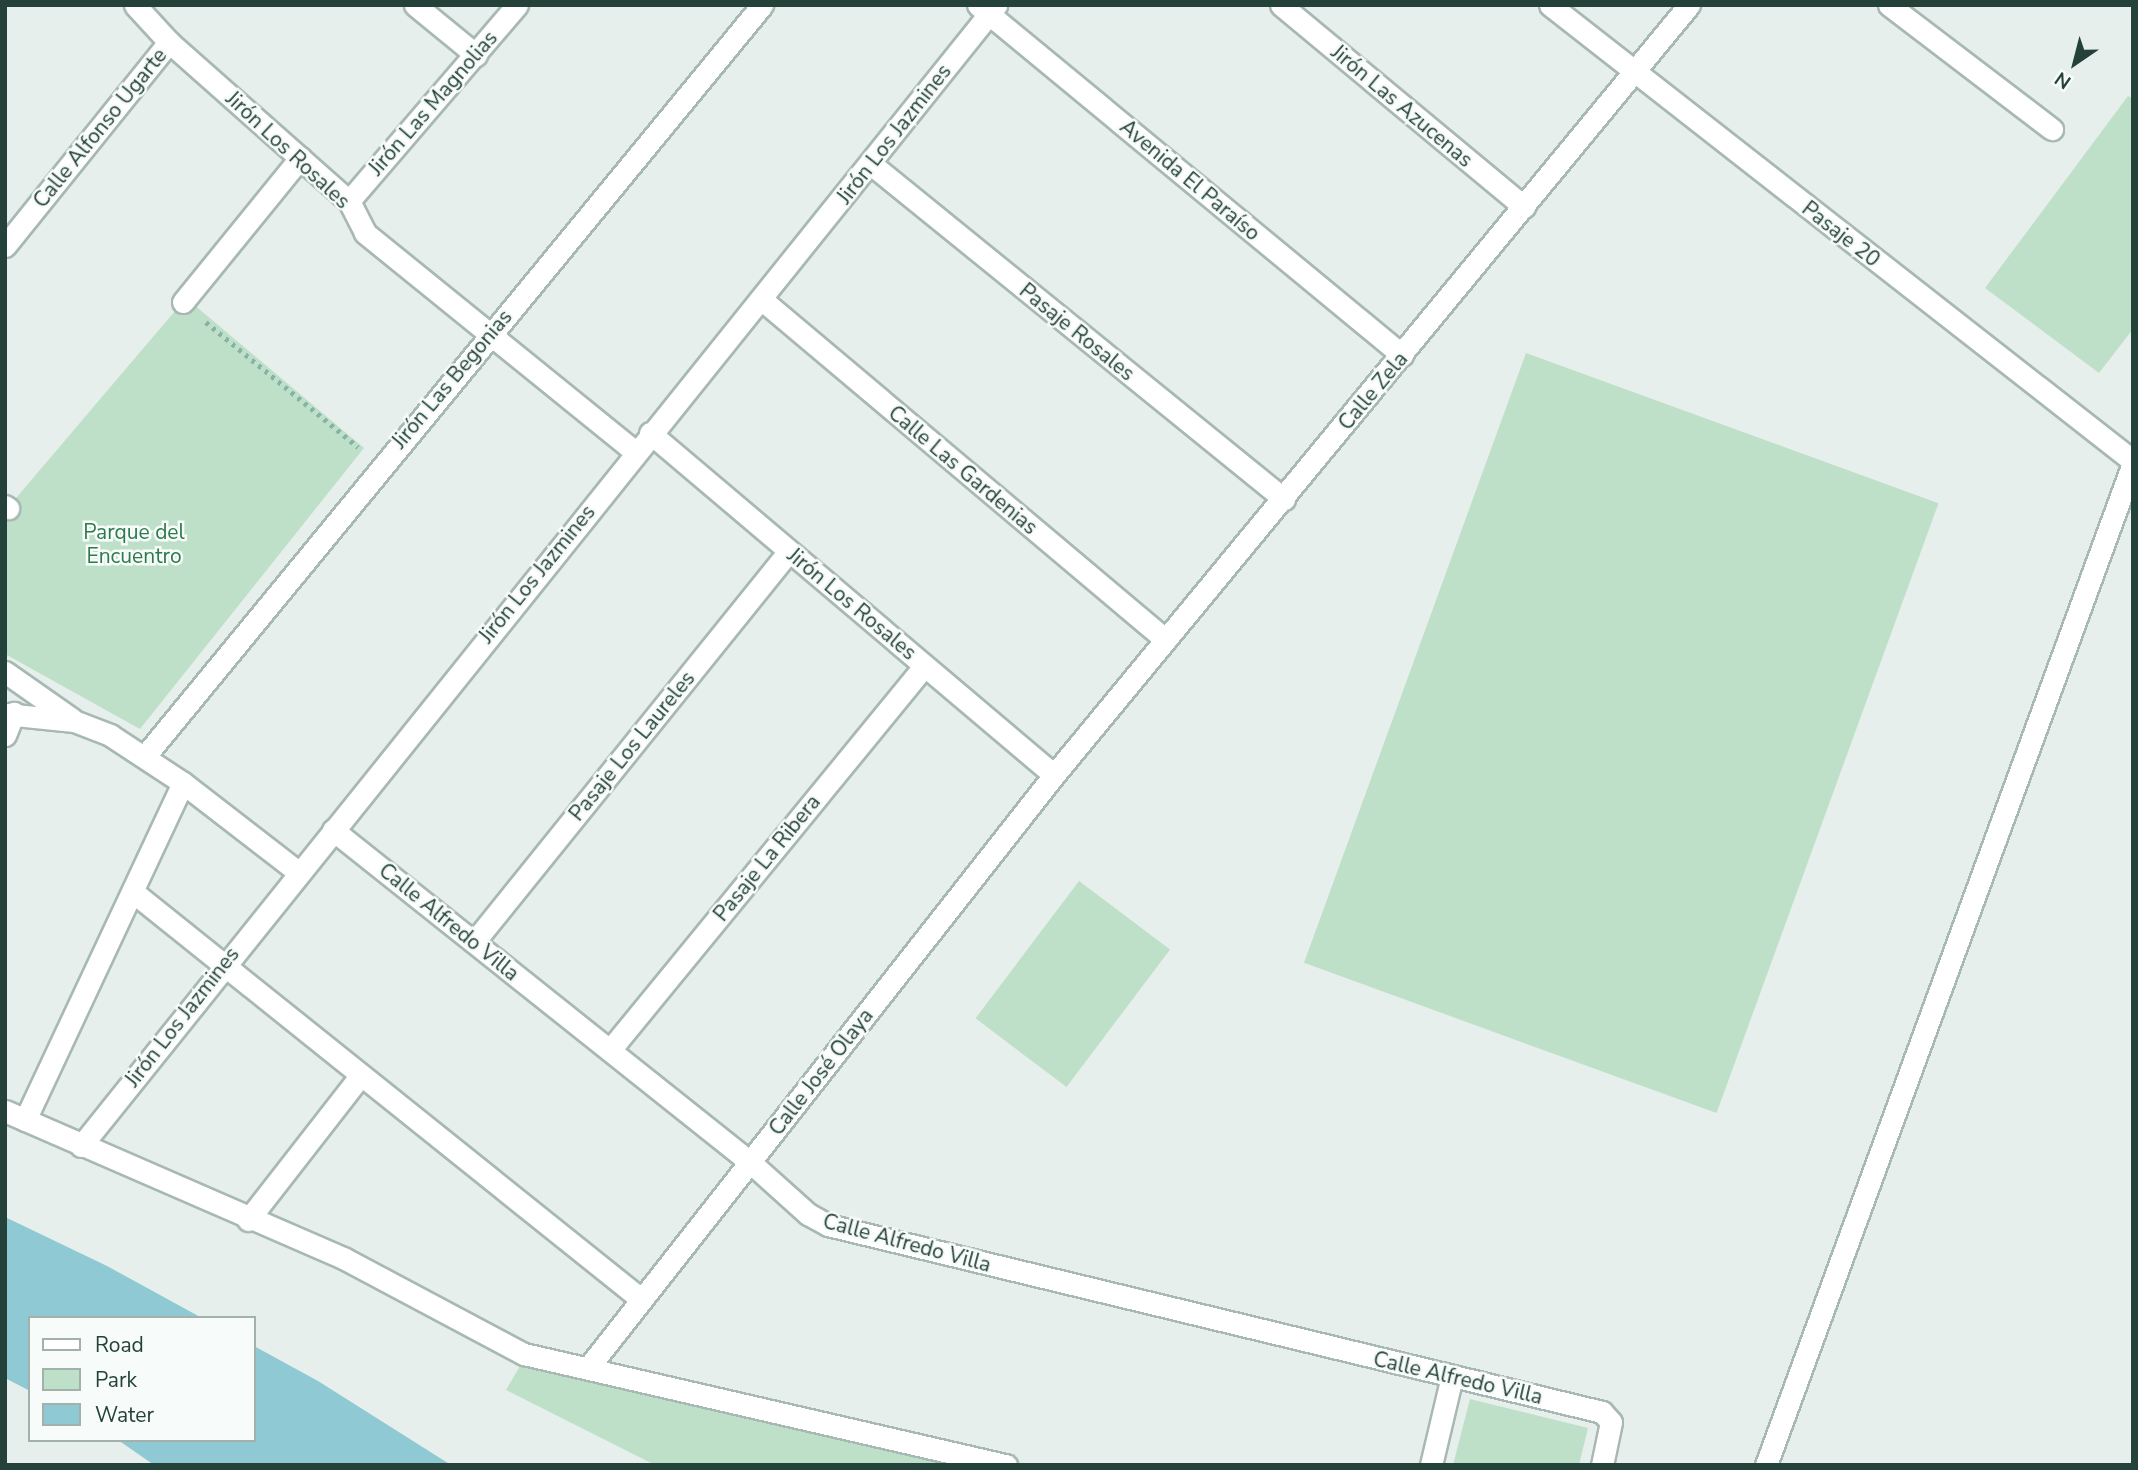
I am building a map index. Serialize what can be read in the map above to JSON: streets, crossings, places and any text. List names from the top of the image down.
{
  "streets": {
    "street": [
      "Jirón Las Magnolias",
      "Jirón Las Azucenas",
      "Calle Alfonso Ugarte",
      "Jirón Los Jazmines",
      "Jirón Los Rosales",
      "Avenida El Paraíso",
      "Pasaje 20",
      "Pasaje Rosales",
      "Jirón Las Begonias",
      "Calle Zela",
      "Calle Las Gardenias",
      "Pasaje Los Laureles",
      "Pasaje La Ribera",
      "Calle Alfredo Villa",
      "Calle José Olaya"
    ]
  },
  "crossings": [
    ["Jirón Las Magnolias", "Jirón Los Rosales"],
    ["Jirón Las Azucenas", "Calle Zela"],
    ["Calle Alfonso Ugarte", "Jirón Los Rosales"],
    ["Jirón Los Jazmines", "Jirón Los Rosales"],
    ["Jirón Los Jazmines", "Avenida El Paraíso"],
    ["Jirón Los Jazmines", "Pasaje Rosales"],
    ["Jirón Los Jazmines", "Calle Las Gardenias"],
    ["Jirón Los Jazmines", "Calle Alfredo Villa"],
    ["Jirón Los Rosales", "Jirón Las Begonias"],
    ["Jirón Los Rosales", "Calle Zela"],
    ["Jirón Los Rosales", "Pasaje Los Laureles"],
    ["Jirón Los Rosales", "Pasaje La Ribera"],
    ["Jirón Los Rosales", "Calle José Olaya"],
    ["Avenida El Paraíso", "Calle Zela"],
    ["Pasaje 20", "Calle Zela"],
    ["Pasaje Rosales", "Calle Zela"],
    ["Calle Zela", "Calle Las Gardenias"],
    ["Calle Zela", "Calle José Olaya"],
    ["Pasaje Los Laureles", "Calle Alfredo Villa"],
    ["Pasaje La Ribera", "Calle Alfredo Villa"],
    ["Calle Alfredo Villa", "Calle José Olaya"]
  ],
  "parks": ["Parque del Encuentro"],
  "legend": ["Road", "Park", "Water"],
  "north": "bottom left"
}
